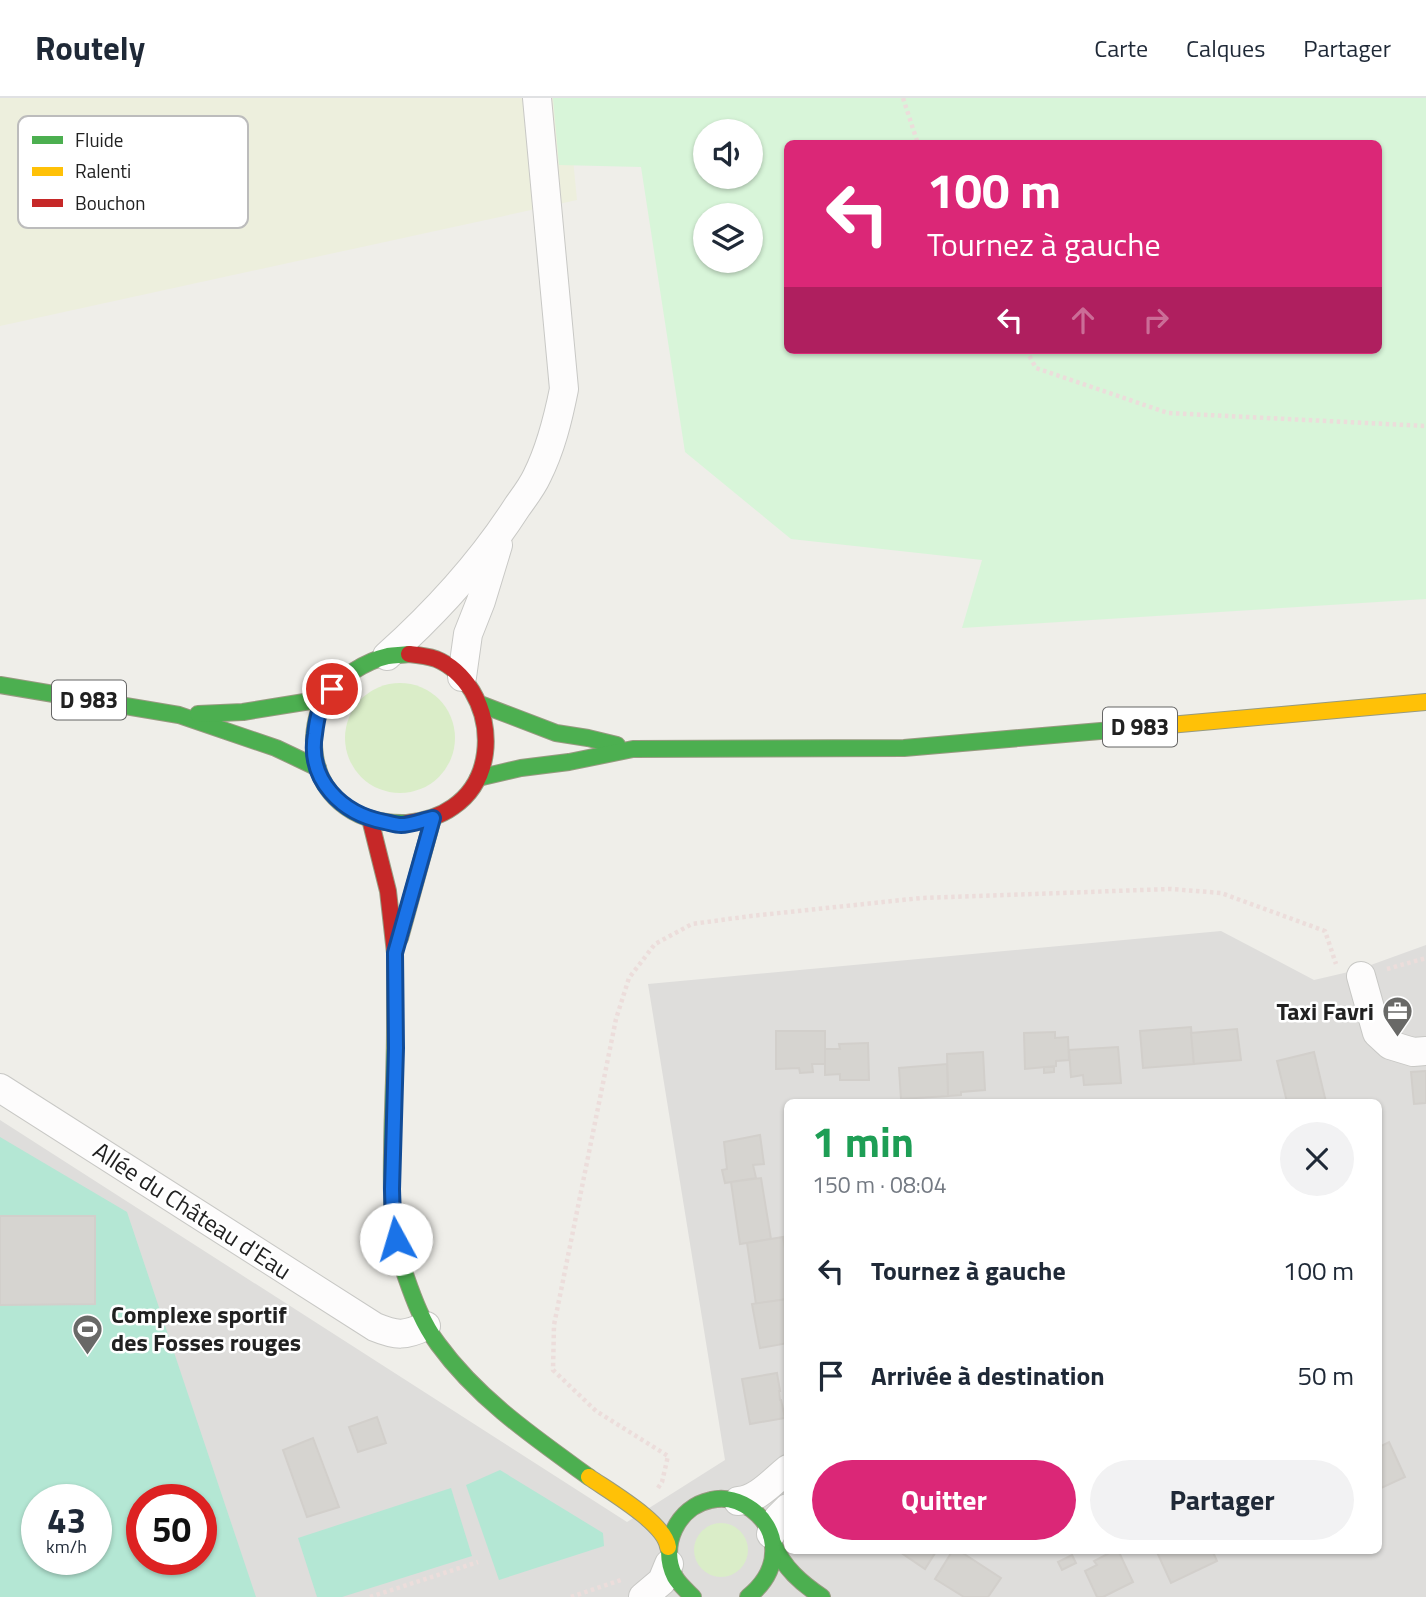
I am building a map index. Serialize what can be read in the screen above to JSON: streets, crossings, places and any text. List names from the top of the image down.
{
  "streets": {
    "main road": ["D 983"],
    "street": ["Allée du Château d'Eau"]
  },
  "places": {
    "office": ["Taxi Favri"],
    "sports": ["Complexe sportif des Fosses rouges"]
  },
  "legend": ["Fluide", "Ralenti", "Bouchon"],
  "page": {
    "header": "Routely",
    "nav": ["Carte", "Calques", "Partager"],
    "turn": ["100 m", "Tournez à gauche"],
    "heading": ["1 min", "150 m · 08:04"],
    "list": [
      {
        "name": "Tournez à gauche",
        "value": "100 m"
      },
      {
        "name": "Arrivée à destination",
        "value": "50 m"
      }
    ],
    "buttons": ["Quitter", "Partager"],
    "speed": "43 km/h",
    "limit": "50"
  }
}
